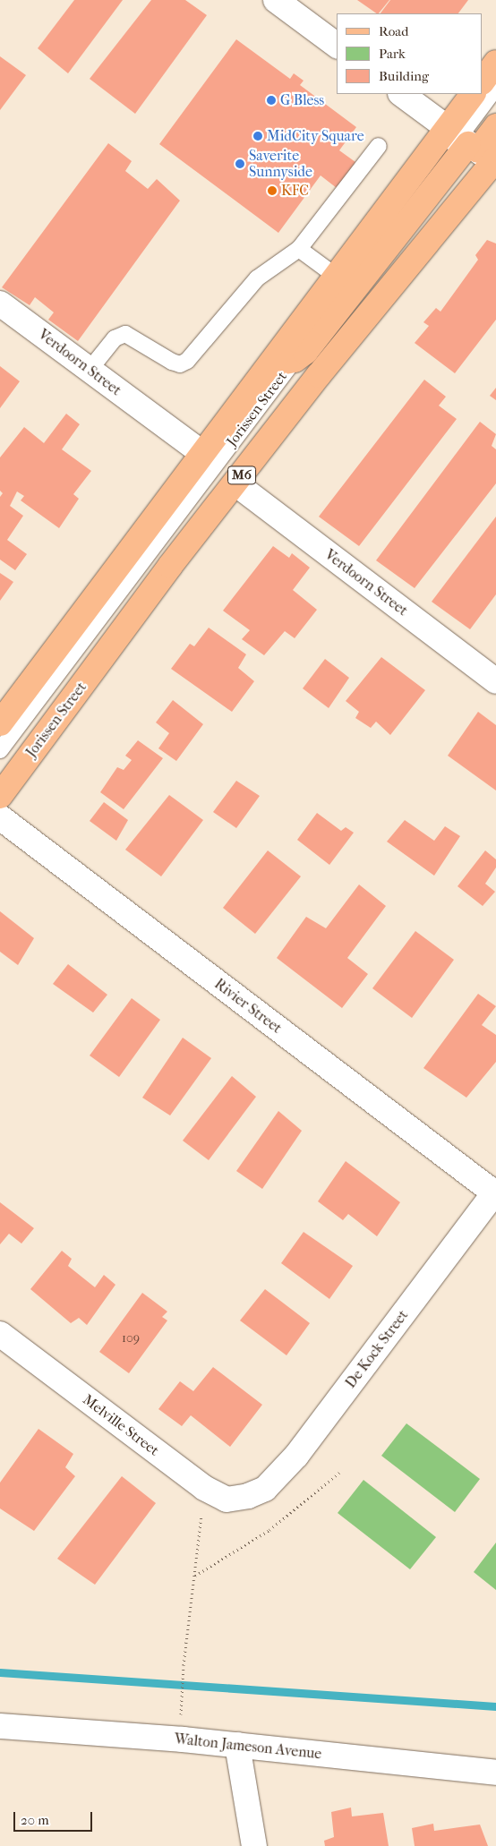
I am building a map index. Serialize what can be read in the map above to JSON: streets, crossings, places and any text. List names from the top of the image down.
{
  "streets": {
    "main road": ["Jorissen Street", "M6"],
    "street": [
      "Verdoorn Street",
      "Rivier Street",
      "De Kock Street",
      "Melville Street",
      "Walton Jameson Avenue"
    ]
  },
  "crossings": [
    ["Verdoorn Street", "Jorissen Street"],
    ["Rivier Street", "De Kock Street"],
    ["De Kock Street", "Melville Street"]
  ],
  "places": [
    "G Bless",
    "MidCity Square",
    "Saverite Sunnyside",
    "KFC"
  ],
  "house_numbers": ["109"],
  "legend": ["Road", "Park", "Building"],
  "scale_bar": "20 m"
}
